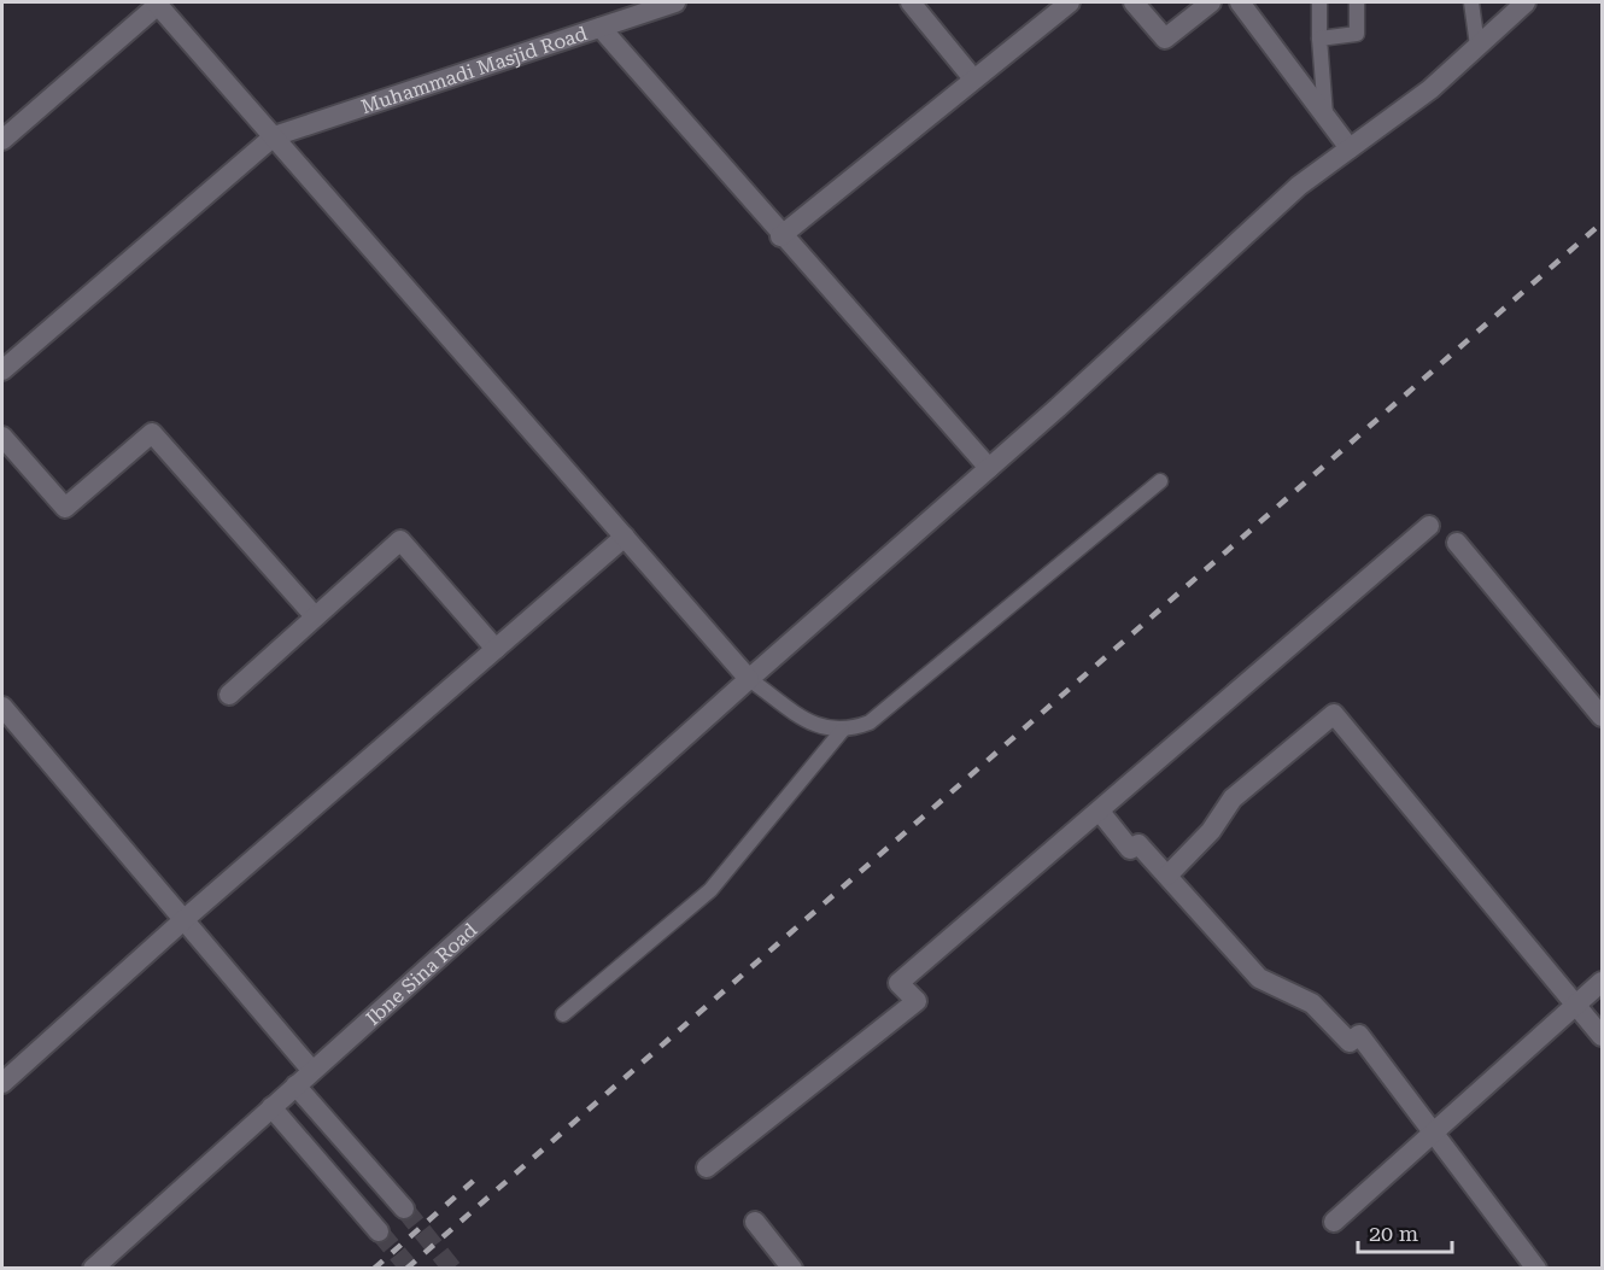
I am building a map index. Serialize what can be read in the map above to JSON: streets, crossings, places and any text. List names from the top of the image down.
{
  "streets": {
    "street": ["Muhammadi Masjid Road", "Ibne Sina Road"]
  },
  "scale_bar": "20 m"
}
